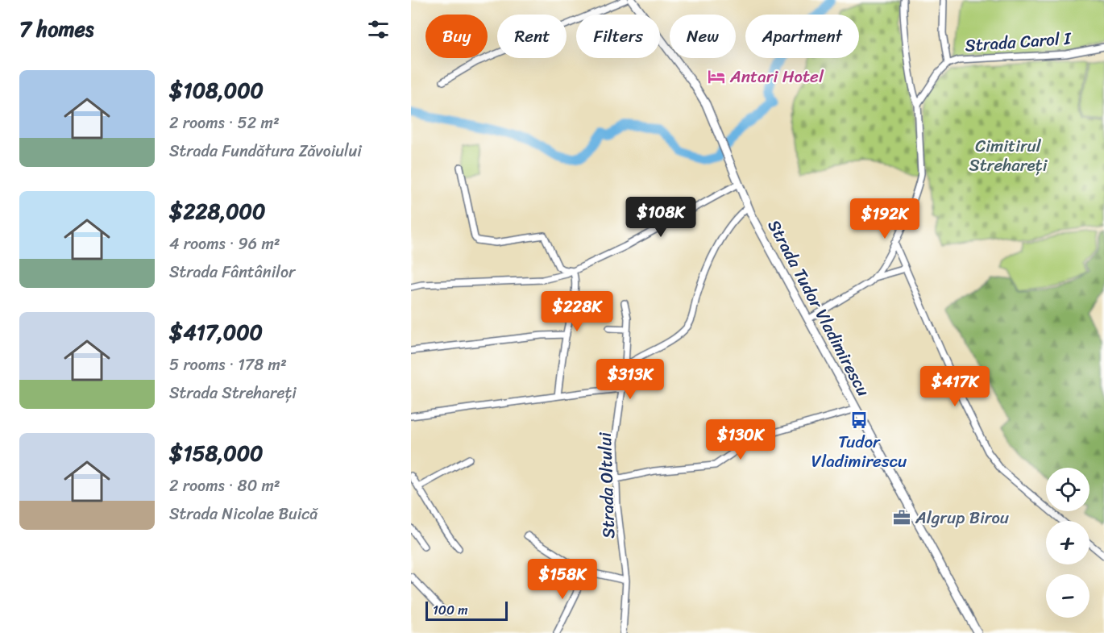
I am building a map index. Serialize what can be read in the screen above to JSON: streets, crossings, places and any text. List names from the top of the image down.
{
  "streets": {
    "main road": ["Strada Tudor Vladimirescu"],
    "street": ["Strada Carol I", "Strada Oltului"]
  },
  "parks": ["Cimitirul Strehareți"],
  "places": {
    "hotel": ["Antari Hotel"],
    "bus stop": ["Tudor Vladimirescu"],
    "office": ["Algrup Birou"]
  },
  "scale_bar": "100 m",
  "page": {
    "heading": "7 homes",
    "chip": [
      "Buy",
      "Rent",
      "Filters",
      "New",
      "Apartment"
    ],
    "list": [
      {
        "name": "$108,000",
        "note": "2 rooms · 52 m² · Strada Fundătura Zăvoiului"
      },
      {
        "name": "$228,000",
        "note": "4 rooms · 96 m² · Strada Fântânilor"
      },
      {
        "name": "$417,000",
        "note": "5 rooms · 178 m² · Strada Strehareți"
      },
      {
        "name": "$158,000",
        "note": "2 rooms · 80 m² · Strada Nicolae Buică"
      }
    ],
    "price": [
      "$108K",
      "$192K",
      "$228K",
      "$313K",
      "$417K",
      "$130K",
      "$158K"
    ],
    "map_buttons": ["+", "−"],
    "scale": "100 m"
  }
}
